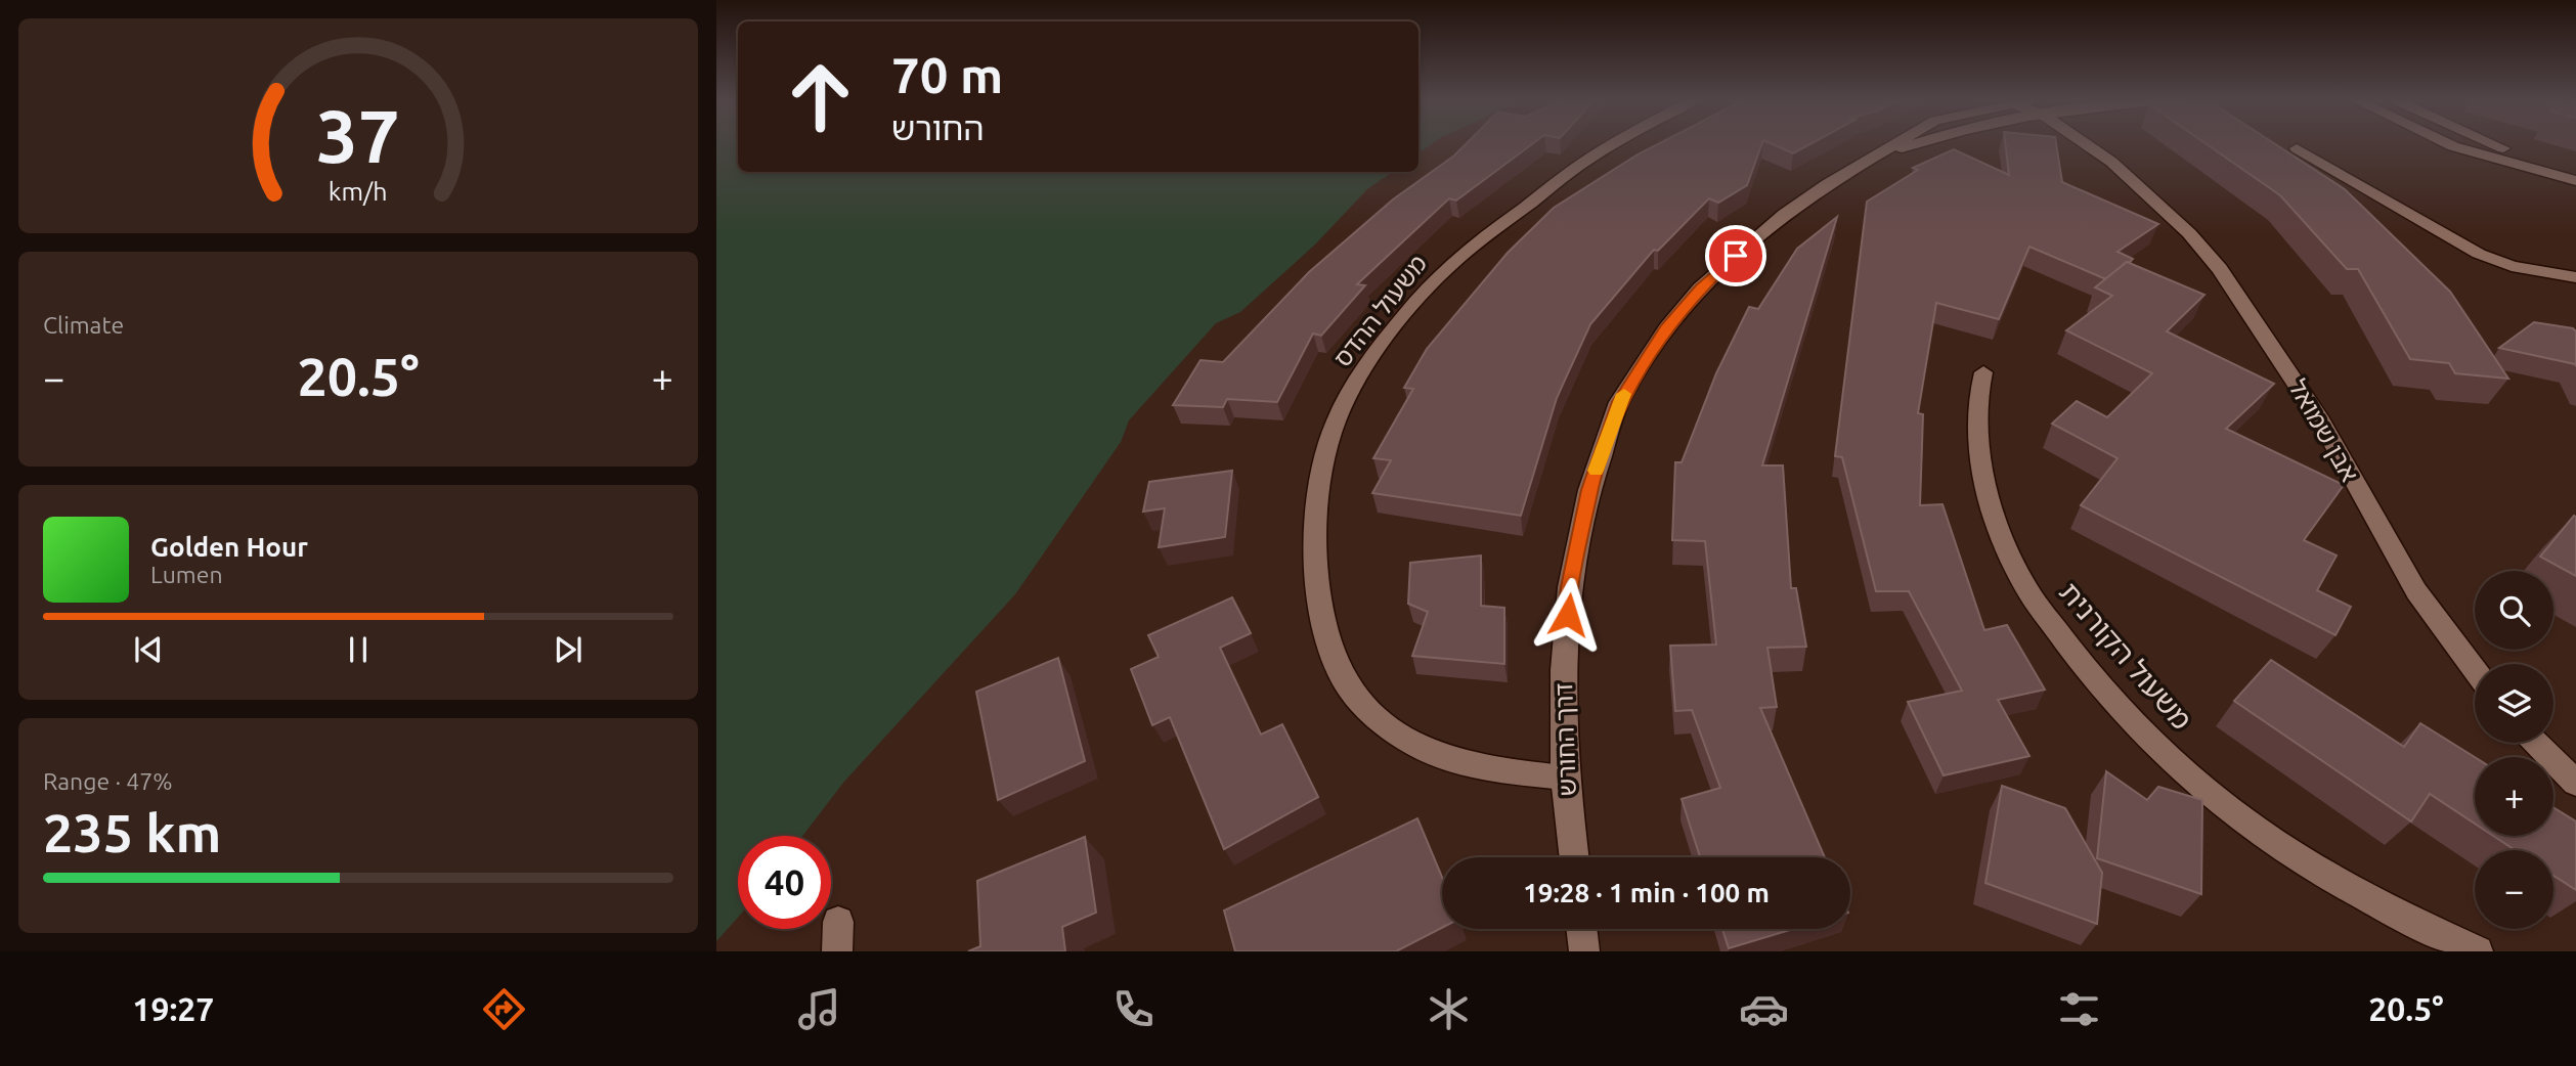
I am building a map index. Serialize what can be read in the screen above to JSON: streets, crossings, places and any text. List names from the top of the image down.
{
  "streets": {
    "street": [
      "משעול ההדס",
      "אבן שמואל",
      "משעול הקורנית",
      "דרך החורש"
    ]
  },
  "crossings": [
    ["משעול ההדס", "דרך החורש"]
  ],
  "page": {
    "turn": ["70 m", "החורש"],
    "tile": [
      "Climate",
      ["Range · 47%", "235 km"]
    ],
    "heat": ["−", "20.5°", "+"],
    "song": ["Golden Hour", "Lumen"],
    "map_buttons": ["+", "−"],
    "limit": "40",
    "trip": "19:28 · 1 min · 100 m",
    "tabs": ["19:27", "20.5°"],
    "gauge": ["37", "km/h"]
  }
}
